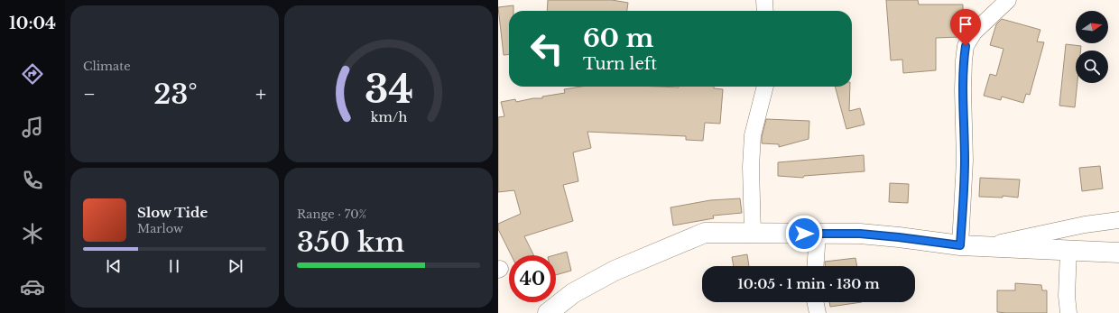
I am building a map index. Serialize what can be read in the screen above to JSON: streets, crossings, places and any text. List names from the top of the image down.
{
  "north": "right",
  "page": {
    "tabs": "10:04",
    "tile": [
      "Climate",
      ["Range · 70%", "350 km"]
    ],
    "turn": ["60 m", "Turn left"],
    "heat": ["−", "23°", "+"],
    "song": ["Slow Tide", "Marlow"],
    "limit": "40",
    "trip": "10:05 · 1 min · 130 m",
    "gauge": ["34", "km/h"]
  }
}
